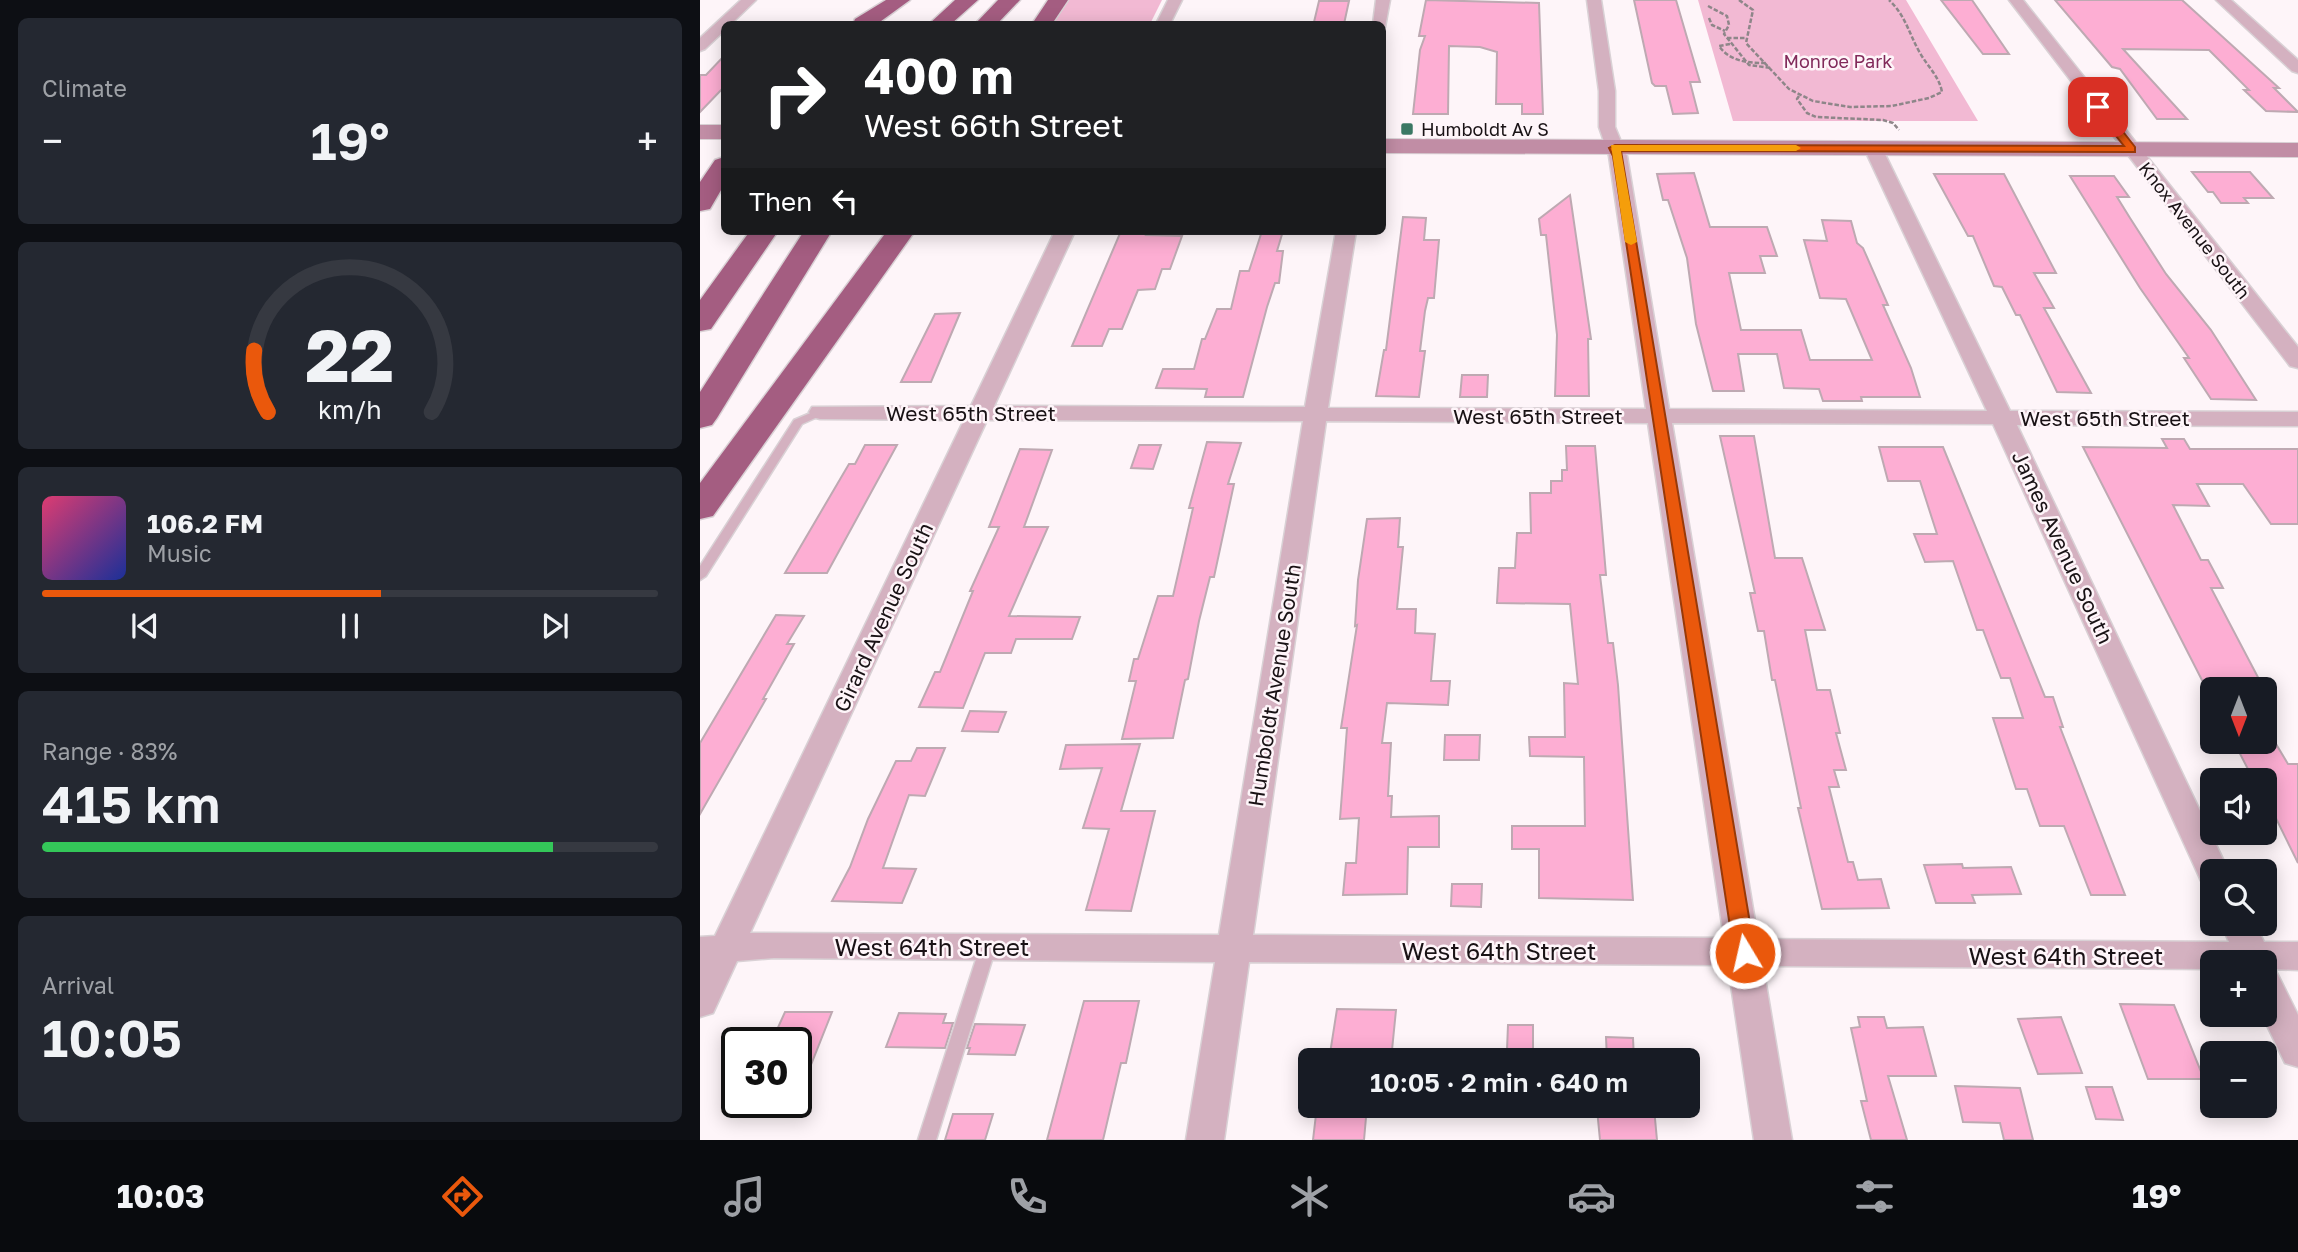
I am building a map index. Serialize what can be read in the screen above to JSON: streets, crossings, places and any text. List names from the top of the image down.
{
  "streets": {
    "street": [
      "Knox Avenue South",
      "West 65th Street",
      "James Avenue South",
      "Girard Avenue South",
      "Humboldt Avenue South",
      "West 64th Street"
    ]
  },
  "crossings": [
    ["West 65th Street", "James Avenue South"],
    ["West 65th Street", "Girard Avenue South"],
    ["West 65th Street", "Humboldt Avenue South"],
    ["Girard Avenue South", "West 64th Street"],
    ["Humboldt Avenue South", "West 64th Street"]
  ],
  "parks": ["Monroe Park"],
  "places": {
    "transit": ["Humboldt Av S"]
  },
  "north": "bottom",
  "page": {
    "tile": [
      "Climate",
      ["Range · 83%", "415 km"],
      ["Arrival", "10:05"]
    ],
    "turn": ["400 m", "West 66th Street"],
    "heat": ["−", "19°", "+"],
    "then": "Then",
    "song": ["106.2 FM", "Music"],
    "map_buttons": ["+", "−"],
    "limit": "30",
    "trip": "10:05 · 2 min · 640 m",
    "tabs": ["10:03", "19°"],
    "gauge": ["22", "km/h"]
  }
}
